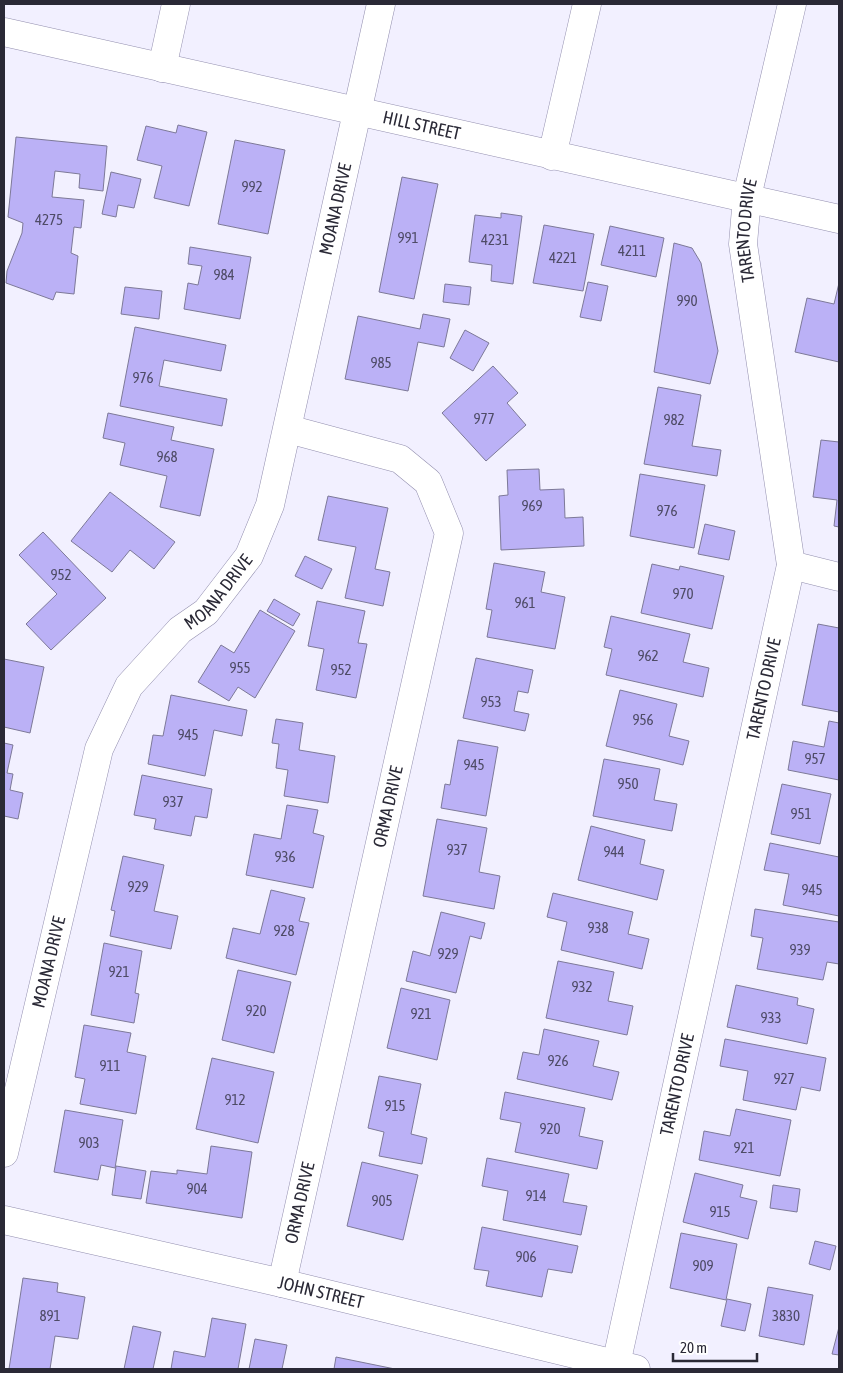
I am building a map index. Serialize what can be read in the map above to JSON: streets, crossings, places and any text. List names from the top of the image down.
{
  "streets": {
    "street": [
      "HILL STREET",
      "MOANA DRIVE",
      "TARENTO DRIVE",
      "ORMA DRIVE",
      "JOHN STREET"
    ]
  },
  "crossings": [
    ["HILL STREET", "MOANA DRIVE"],
    ["HILL STREET", "TARENTO DRIVE"],
    ["MOANA DRIVE", "ORMA DRIVE"],
    ["TARENTO DRIVE", "JOHN STREET"],
    ["ORMA DRIVE", "JOHN STREET"]
  ],
  "house_numbers": [
    "992",
    "4275",
    "991",
    "4231",
    "4211",
    "4221",
    "984",
    "990",
    "985",
    "976",
    "977",
    "982",
    "968",
    "969",
    "976",
    "952",
    "970",
    "961",
    "962",
    "955",
    "952",
    "953",
    "956",
    "945",
    "957",
    "945",
    "950",
    "937",
    "951",
    "937",
    "944",
    "936",
    "929",
    "945",
    "938",
    "928",
    "939",
    "929",
    "921",
    "932",
    "920",
    "921",
    "933",
    "926",
    "911",
    "927",
    "912",
    "915",
    "920",
    "903",
    "921",
    "904",
    "914",
    "905",
    "915",
    "906",
    "909",
    "891",
    "3830"
  ],
  "scale_bar": "20 m"
}
